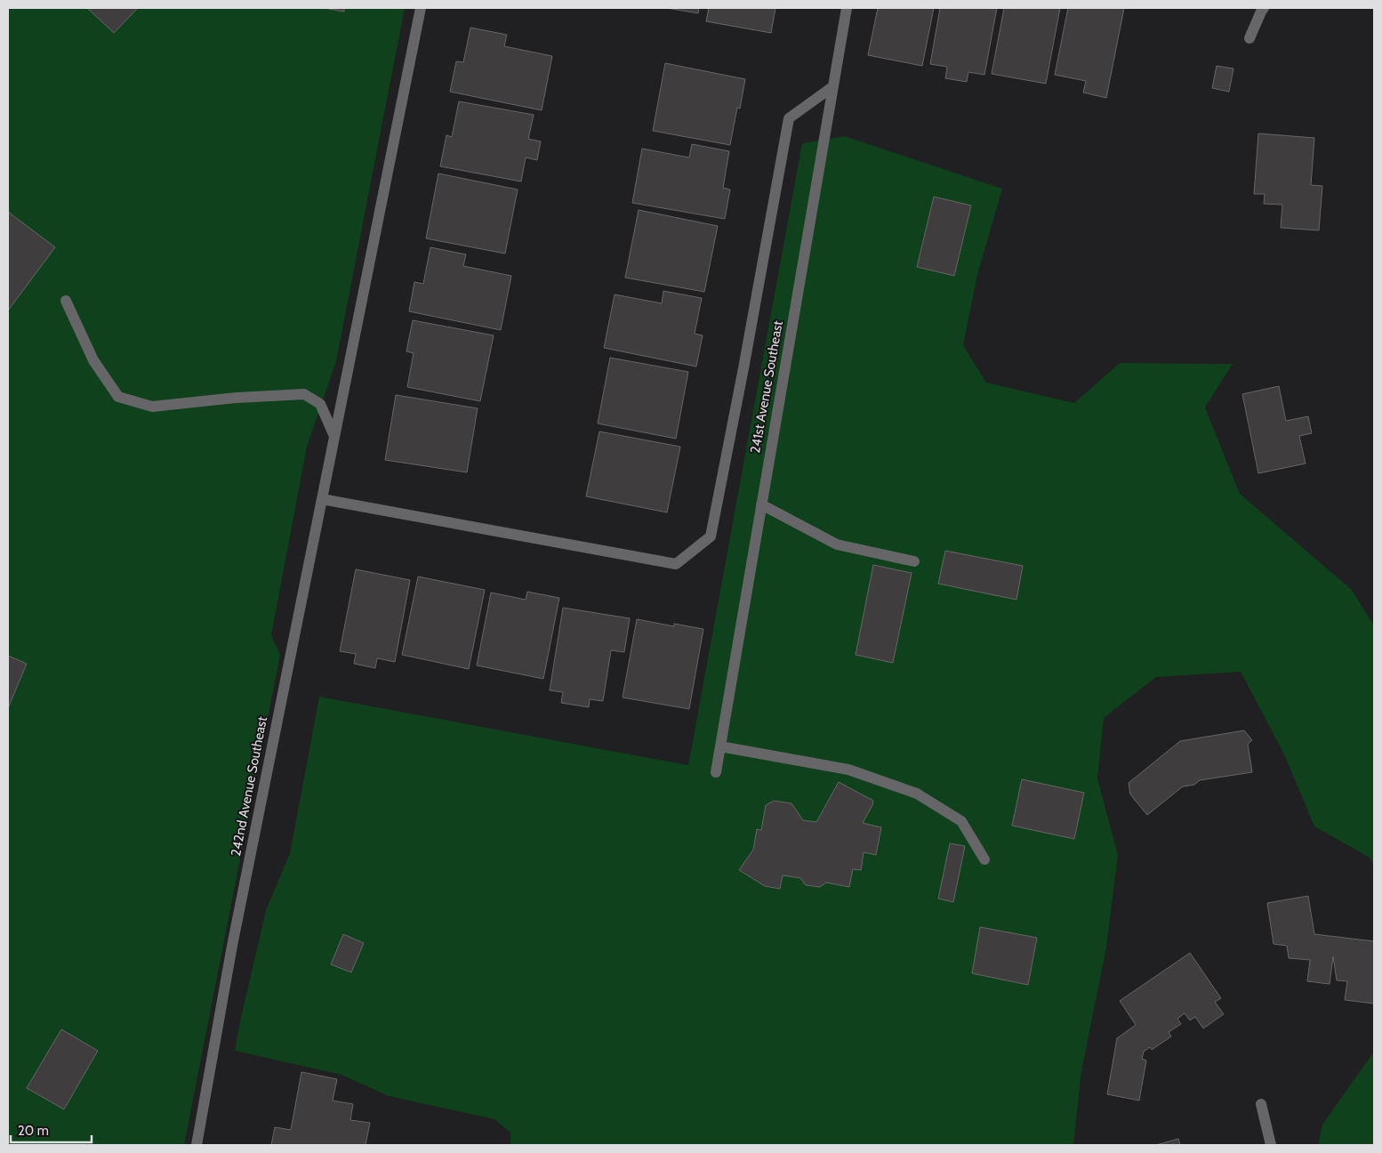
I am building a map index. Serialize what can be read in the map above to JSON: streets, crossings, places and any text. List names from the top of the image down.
{
  "streets": {
    "street": ["241st Avenue Southeast", "242nd Avenue Southeast"]
  },
  "scale_bar": "20 m"
}
